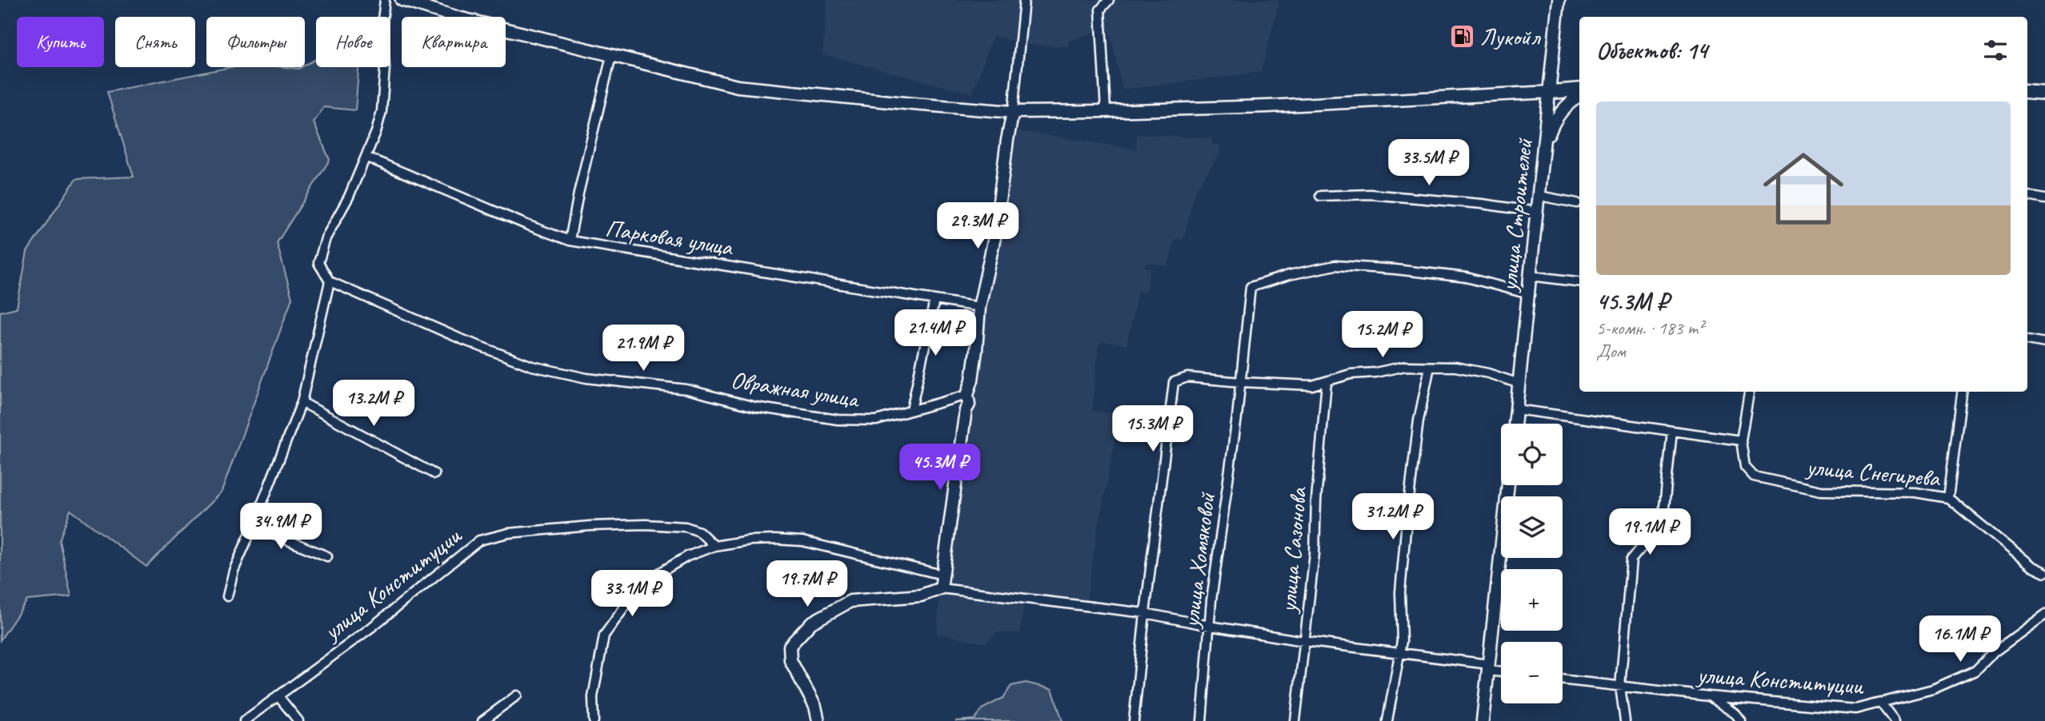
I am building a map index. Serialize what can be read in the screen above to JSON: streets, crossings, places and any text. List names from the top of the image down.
{
  "streets": {
    "main road": ["улица Строителей"],
    "street": [
      "Парковая улица",
      "Овражная улица",
      "улица Снегирева",
      "улица Сазонова",
      "улица Хомяковой",
      "улица Конституции"
    ]
  },
  "crossings": [
    ["улица Строителей", "улица Хомяковой"]
  ],
  "places": {
    "fuel station": ["Лукойл"]
  },
  "page": {
    "chip": [
      "Купить",
      "Снять",
      "Фильтры",
      "Новое",
      "Квартира"
    ],
    "heading": "Объектов: 14",
    "list": [
      {
        "name": "45.3M ₽",
        "note": "5-комн. · 183 m² · Дом"
      }
    ],
    "price": [
      "33.5M ₽",
      "29.3M ₽",
      "21.4M ₽",
      "15.2M ₽",
      "21.9M ₽",
      "13.2M ₽",
      "15.3M ₽",
      "45.3M ₽",
      "31.2M ₽",
      "34.9M ₽",
      "19.1M ₽",
      "19.7M ₽",
      "33.1M ₽",
      "16.1M ₽"
    ],
    "map_buttons": ["+", "−"]
  }
}
